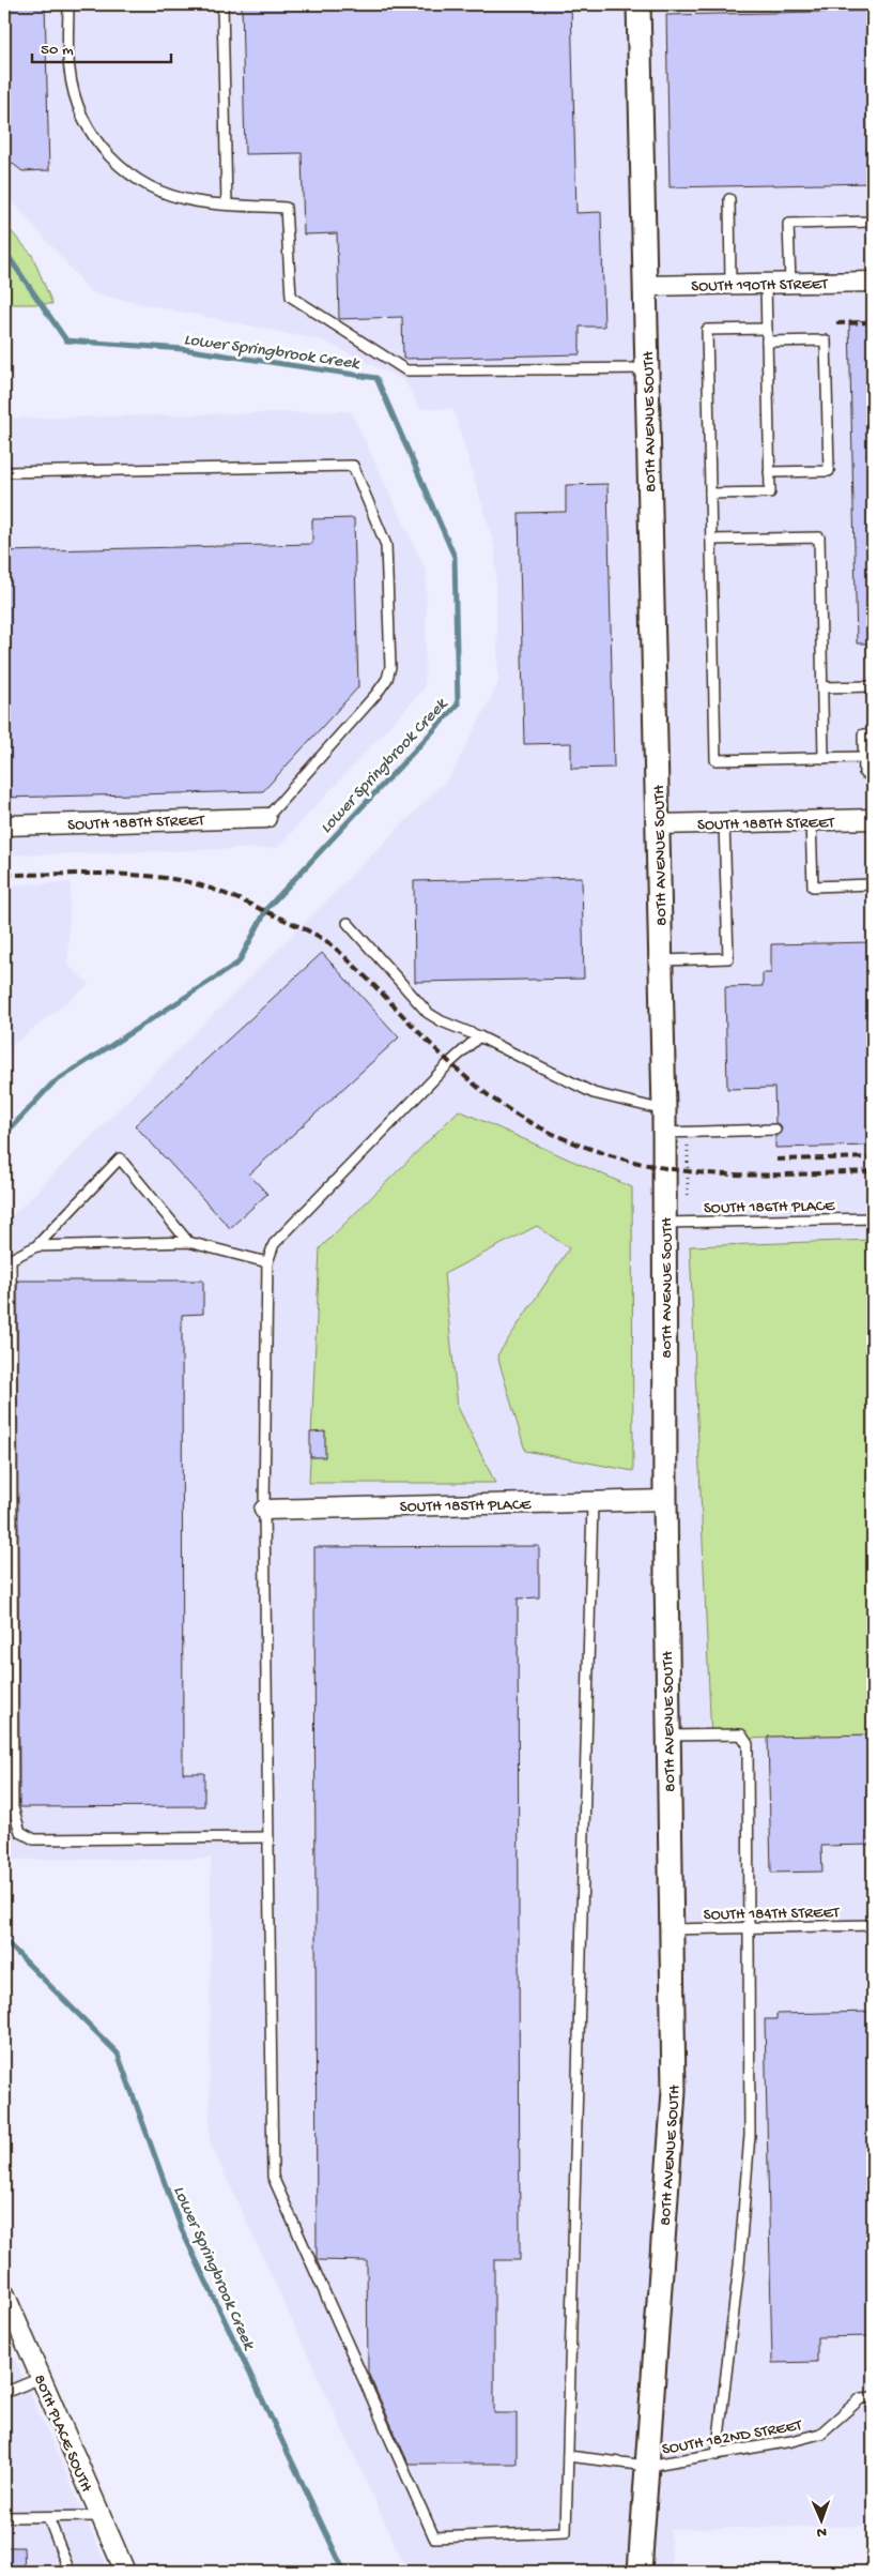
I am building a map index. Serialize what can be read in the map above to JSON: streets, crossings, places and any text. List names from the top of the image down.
{
  "streets": {
    "street": [
      "SOUTH 190TH STREET",
      "80TH AVENUE SOUTH",
      "SOUTH 188TH STREET",
      "SOUTH 185TH PLACE",
      "80TH PLACE SOUTH"
    ],
    "lane": ["SOUTH 186TH PLACE", "SOUTH 184TH STREET", "SOUTH 182ND STREET"]
  },
  "crossings": [
    ["SOUTH 190TH STREET", "80TH AVENUE SOUTH"],
    ["80TH AVENUE SOUTH", "SOUTH 188TH STREET"],
    ["80TH AVENUE SOUTH", "SOUTH 186TH PLACE"],
    ["80TH AVENUE SOUTH", "SOUTH 185TH PLACE"],
    ["80TH AVENUE SOUTH", "SOUTH 184TH STREET"],
    ["80TH AVENUE SOUTH", "SOUTH 182ND STREET"]
  ],
  "water": ["Lower Springbrook Creek"],
  "scale_bar": "50 m",
  "north": "bottom"
}
